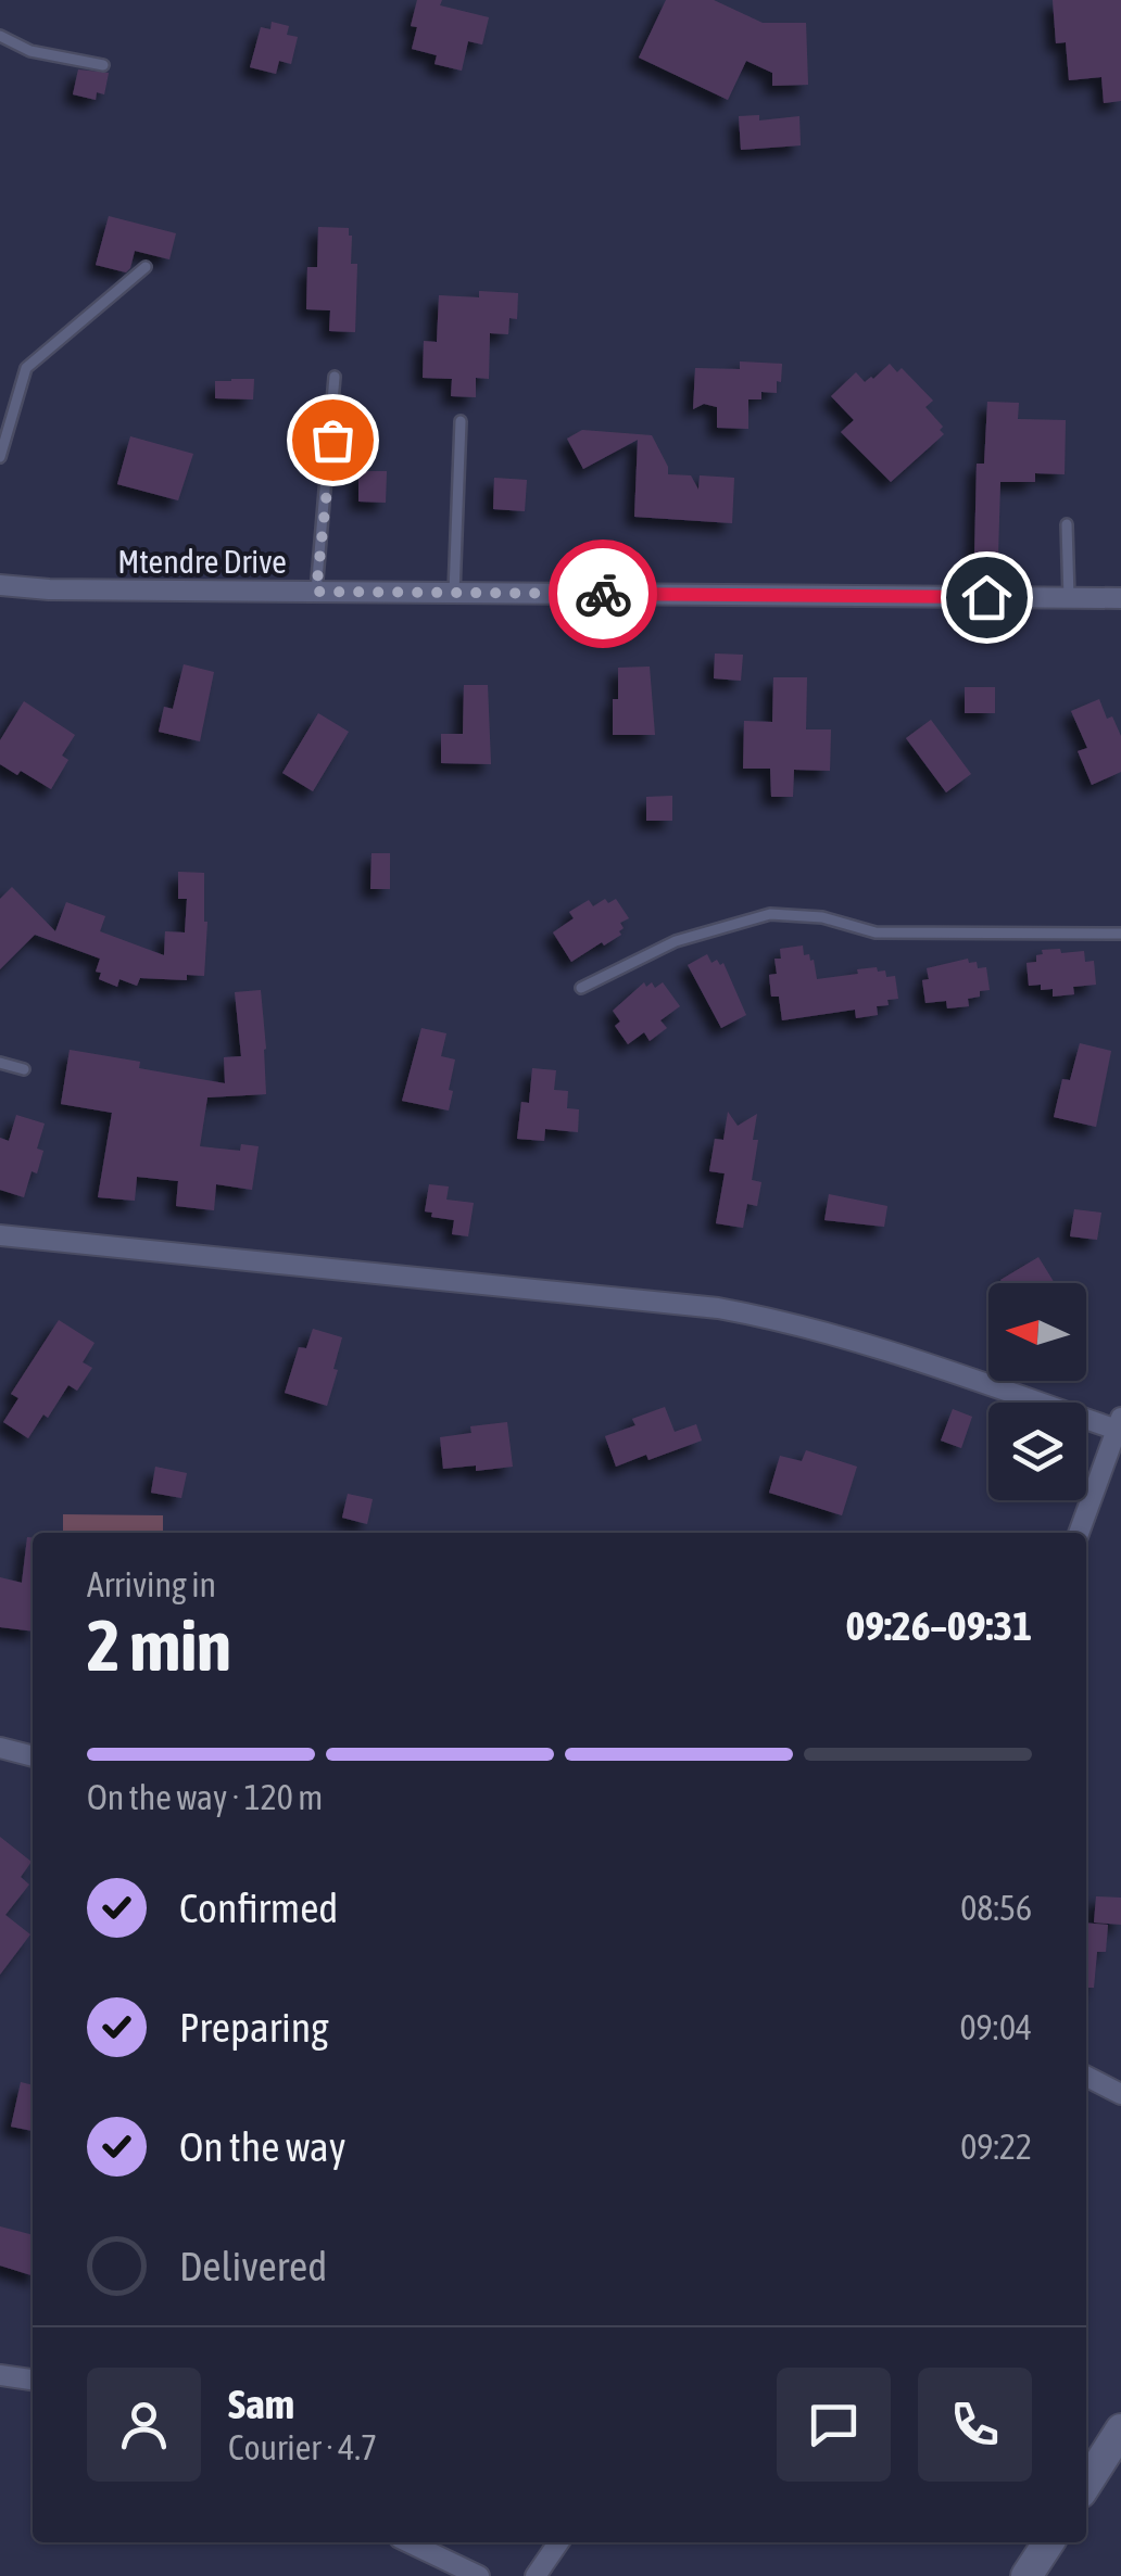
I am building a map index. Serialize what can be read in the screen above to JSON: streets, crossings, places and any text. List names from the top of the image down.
{
  "streets": {
    "street": ["Mtendre Drive"]
  },
  "north": "left",
  "page": {
    "heading": ["2 min", "Arriving in", "09:26–09:31"],
    "panel": ["Sam", "Courier · 4.7"],
    "bar": "On the way · 120 m",
    "list": [
      ["Confirmed", "08:56"],
      ["Preparing", "09:04"],
      ["On the way", "09:22"],
      "Delivered"
    ]
  }
}
